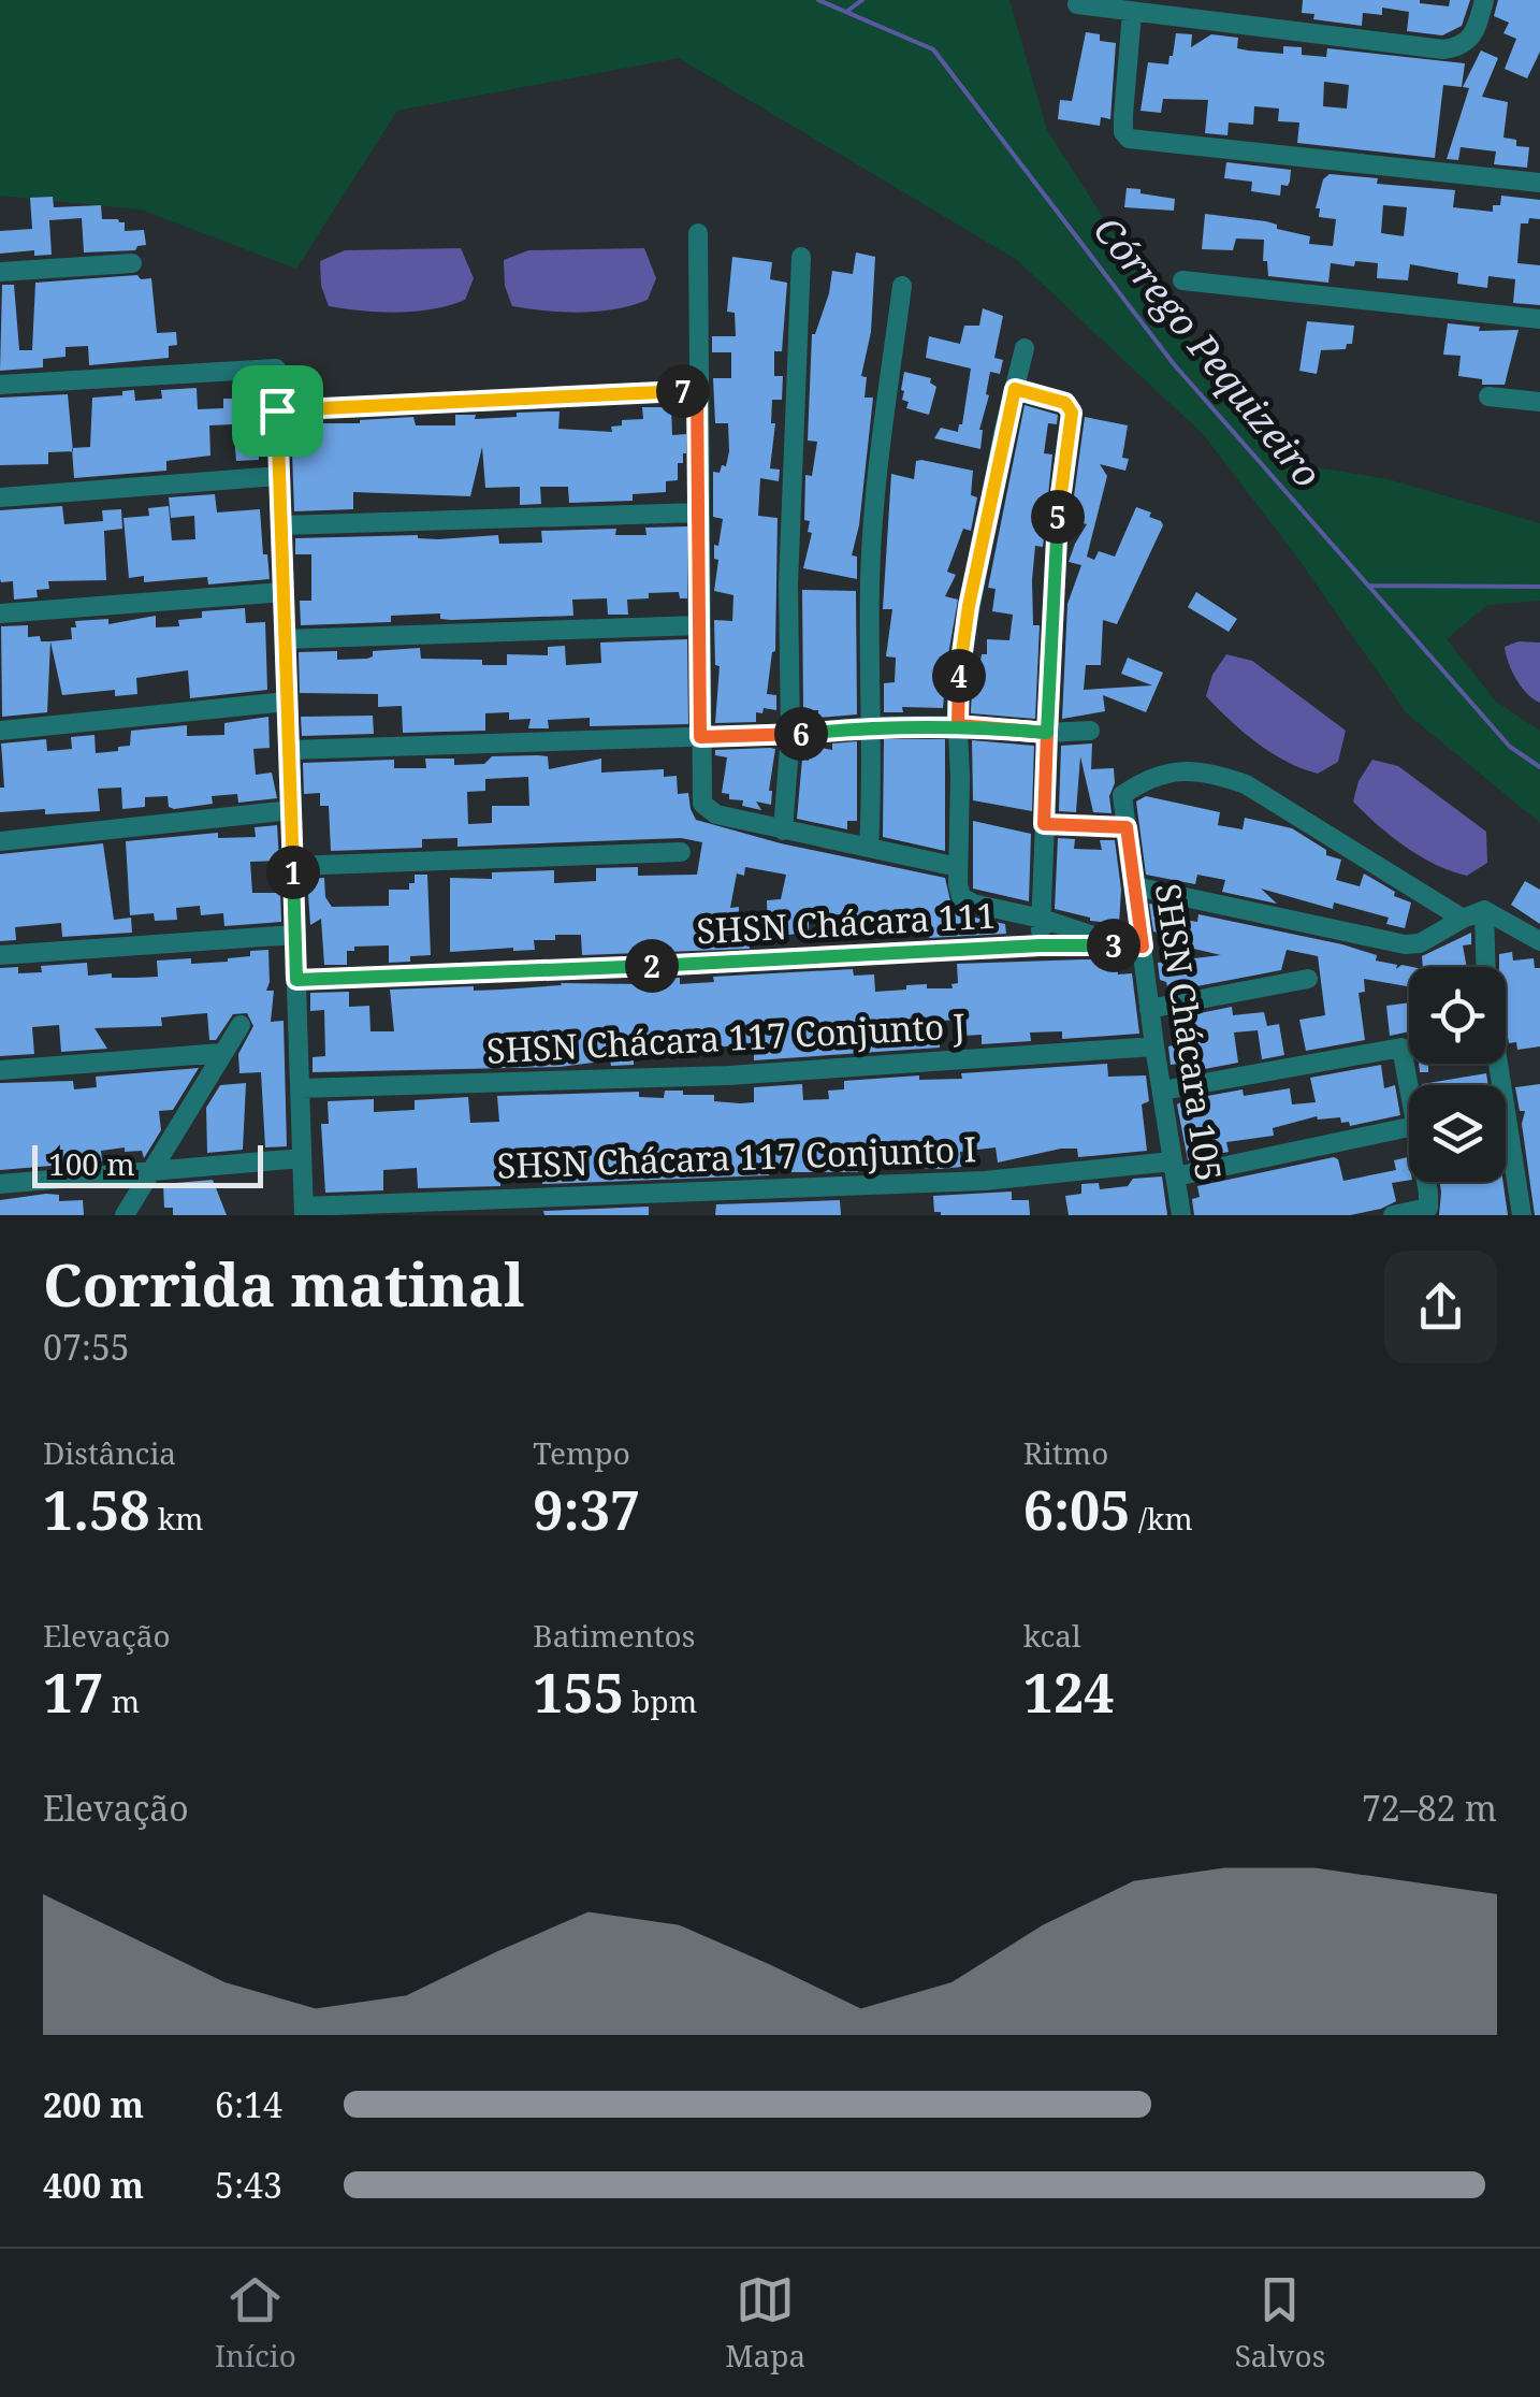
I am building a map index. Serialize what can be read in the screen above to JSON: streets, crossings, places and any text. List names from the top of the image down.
{
  "streets": {
    "street": [
      "SHSN Chácara 111",
      "SHSN Chácara 105",
      "SHSN Chácara 117 Conjunto J",
      "SHSN Chácara 117 Conjunto I"
    ]
  },
  "crossings": [
    ["SHSN Chácara 111", "SHSN Chácara 105"],
    ["SHSN Chácara 105", "SHSN Chácara 117 Conjunto J"],
    ["SHSN Chácara 105", "SHSN Chácara 117 Conjunto I"]
  ],
  "water": ["Córrego Pequizeiro"],
  "scale_bar": "100 m",
  "page": {
    "pins": [
      "7",
      "5",
      "4",
      "6",
      "1",
      "3",
      "2"
    ],
    "scale": "100 m",
    "heading": ["Corrida matinal", "07:55"],
    "stats": [
      ["Distância", "1.58 km"],
      ["Tempo", "9:37"],
      ["Ritmo", "6:05 /km"],
      ["Elevação", "17 m"],
      ["Batimentos", "155 bpm"],
      ["kcal", "124"]
    ],
    "chart": ["Elevação", "72–82 m"],
    "list": [
      {
        "name": "200 m",
        "note": "6:14"
      },
      {
        "name": "400 m",
        "note": "5:43"
      }
    ],
    "tabs": ["Início", "Mapa", "Salvos"]
  }
}
